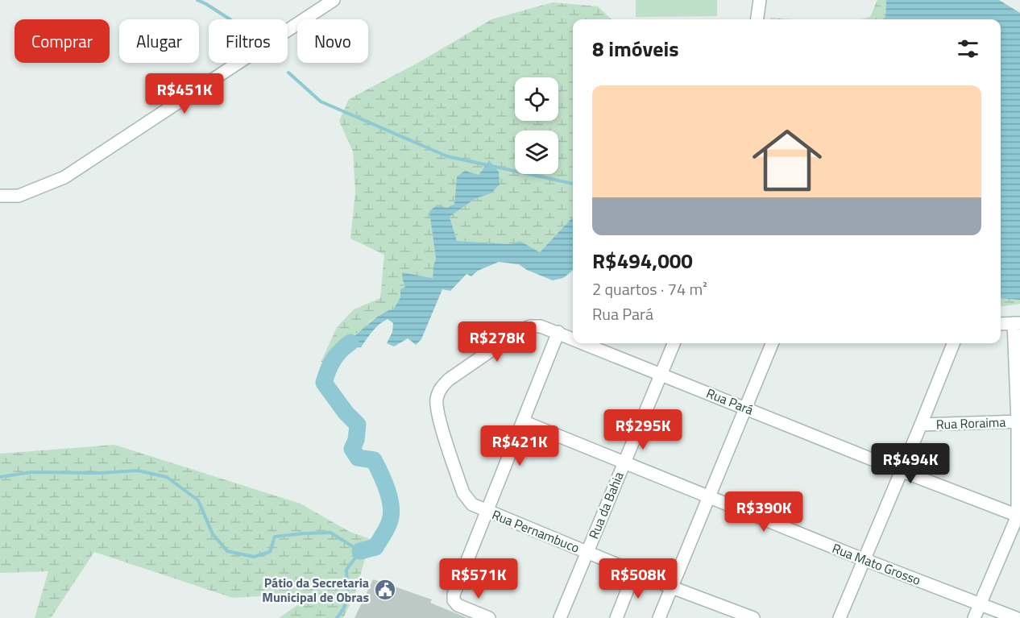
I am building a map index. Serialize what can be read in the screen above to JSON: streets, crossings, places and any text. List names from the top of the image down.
{
  "streets": {
    "street": [
      "Rua Pará",
      "Rua Roraima",
      "Rua da Bahia",
      "Rua Pernambuco",
      "Rua Mato Grosso"
    ]
  },
  "crossings": [
    ["Rua Pará", "Rua da Bahia"],
    ["Rua Pará", "Rua Pernambuco"],
    ["Rua da Bahia", "Rua Pernambuco"],
    ["Rua da Bahia", "Rua Mato Grosso"]
  ],
  "places": {
    "public building": ["Pátio da Secretaria Municipal de Obras"]
  },
  "page": {
    "chip": [
      "Comprar",
      "Alugar",
      "Filtros",
      "Novo"
    ],
    "heading": "8 imóveis",
    "price": [
      "R$451K",
      "R$278K",
      "R$295K",
      "R$421K",
      "R$494K",
      "R$390K",
      "R$571K",
      "R$508K"
    ],
    "list": [
      {
        "name": "R$494,000",
        "note": "2 quartos · 74 m² · Rua Pará"
      }
    ]
  }
}
